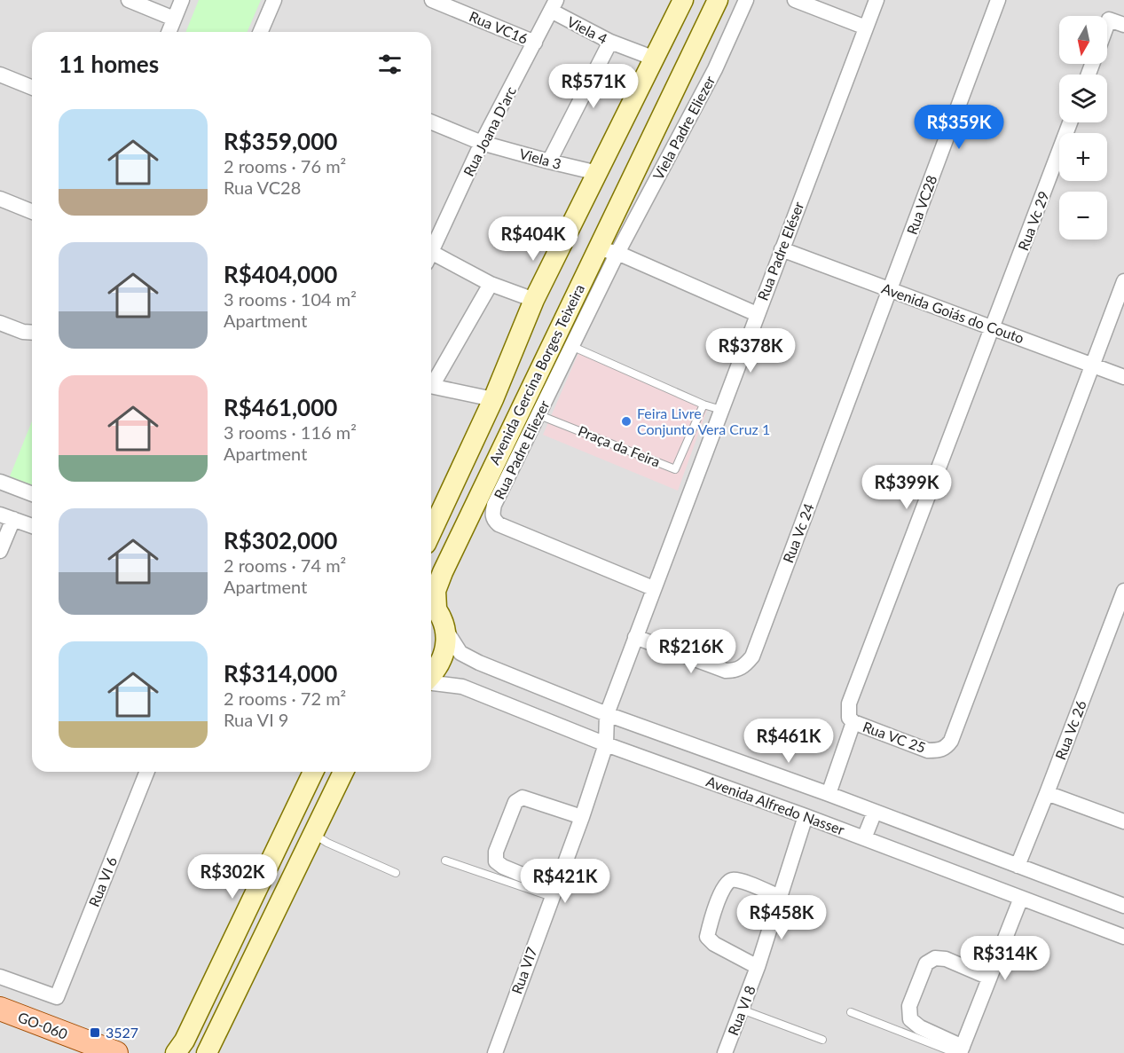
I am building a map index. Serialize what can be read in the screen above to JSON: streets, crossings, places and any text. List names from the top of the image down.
{
  "streets": {
    "main road": ["Avenida Gercina Borges Teixeira", "GO-060"],
    "street": [
      "Rua VC16",
      "Viela 4",
      "Viela Padre Eliezer",
      "Rua Joana D'arc",
      "Viela 3",
      "Rua VC28",
      "Rua Vc 29",
      "Rua Padre Eléser",
      "Avenida Goiás do Couto",
      "Rua Padre Eliezer",
      "Rua Vc 24",
      "Rua Vc 26",
      "Rua VC 25",
      "Avenida Alfredo Nasser",
      "Rua VI 6",
      "Rua VI7",
      "Rua VI 8"
    ],
    "lane": ["Praça da Feira"]
  },
  "crossings": [
    ["Rua VC16", "Rua Joana D'arc"],
    ["Viela 4", "Rua Joana D'arc"],
    ["Viela 4", "Avenida Gercina Borges Teixeira"],
    ["Viela Padre Eliezer", "Rua Padre Eliezer"],
    ["Rua Joana D'arc", "Viela 3"],
    ["Viela 3", "Avenida Gercina Borges Teixeira"],
    ["Rua VC28", "Avenida Goiás do Couto"],
    ["Rua VC28", "Rua Vc 24"],
    ["Rua Vc 29", "Avenida Goiás do Couto"],
    ["Rua Vc 29", "Rua VC 25"],
    ["Rua Padre Eléser", "Avenida Goiás do Couto"],
    ["Rua Padre Eléser", "Rua Padre Eliezer"],
    ["Rua Padre Eléser", "Rua Vc 24"],
    ["Rua Padre Eléser", "Avenida Alfredo Nasser"],
    ["Rua Padre Eléser", "Rua VI7"],
    ["Avenida Goiás do Couto", "Rua Vc 24"],
    ["Avenida Goiás do Couto", "Rua VC 25"],
    ["Praça da Feira", "Rua Padre Eliezer"],
    ["Rua Vc 26", "Avenida Alfredo Nasser"],
    ["Avenida Alfredo Nasser", "Rua VI7"],
    ["Avenida Alfredo Nasser", "Rua VI 8"]
  ],
  "places": {
    "other": ["Feira Livre Conjunto Vera Cruz 1"],
    "transit": ["3527"]
  },
  "north": "bottom",
  "page": {
    "map_buttons": ["+", "−"],
    "heading": "11 homes",
    "price": [
      "R$571K",
      "R$359K",
      "R$404K",
      "R$378K",
      "R$399K",
      "R$216K",
      "R$461K",
      "R$302K",
      "R$421K",
      "R$458K",
      "R$314K"
    ],
    "list": [
      {
        "name": "R$359,000",
        "note": "2 rooms · 76 m² · Rua VC28"
      },
      {
        "name": "R$404,000",
        "note": "3 rooms · 104 m² · Apartment"
      },
      {
        "name": "R$461,000",
        "note": "3 rooms · 116 m² · Apartment"
      },
      {
        "name": "R$302,000",
        "note": "2 rooms · 74 m² · Apartment"
      },
      {
        "name": "R$314,000",
        "note": "2 rooms · 72 m² · Rua VI 9"
      }
    ]
  }
}
